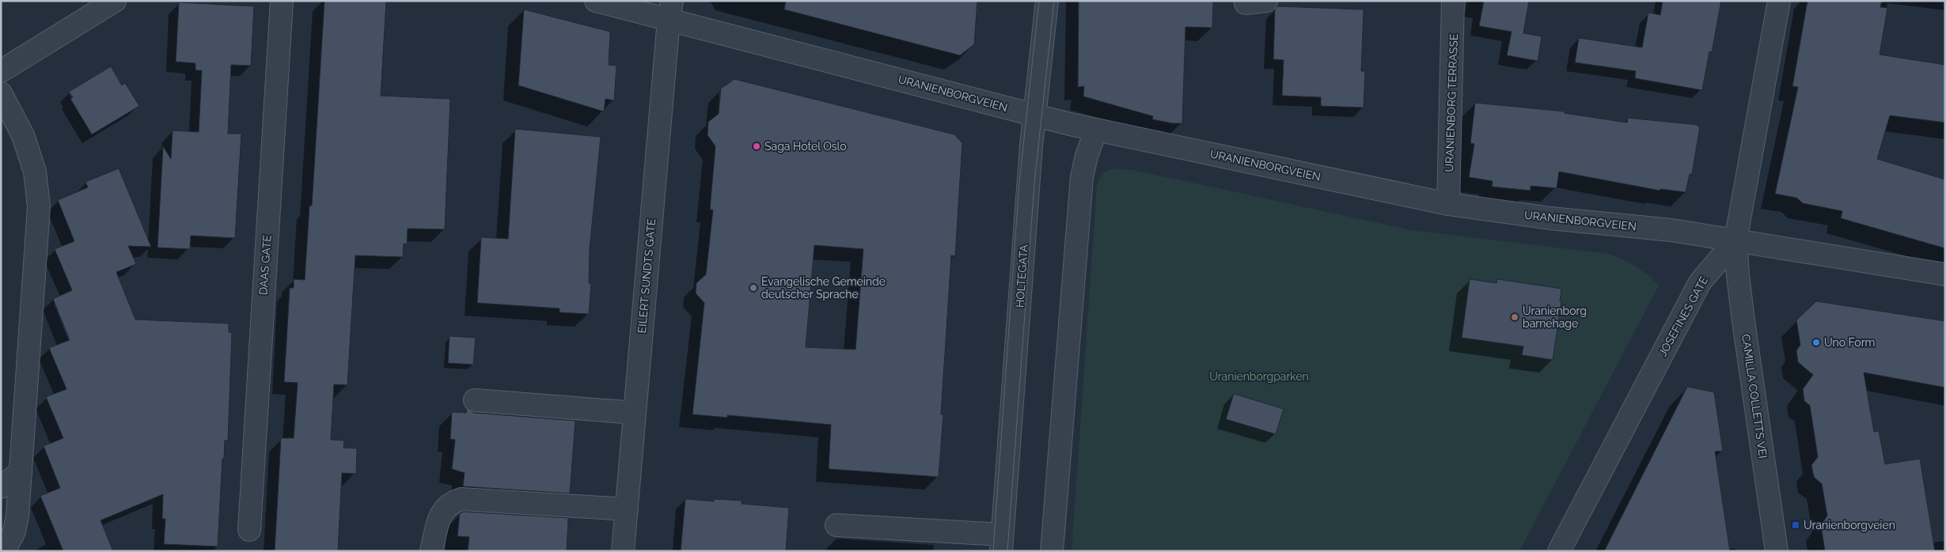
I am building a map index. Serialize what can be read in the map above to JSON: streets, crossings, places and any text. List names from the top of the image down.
{
  "streets": {
    "street": [
      "URANIENBORGVEIEN",
      "URANIENBORG TERRASSE",
      "DAAS GATE",
      "EILERT SUNDTS GATE",
      "HOLTEGATA",
      "JOSEFINES GATE",
      "CAMILLA COLLETTS VEI"
    ]
  },
  "crossings": [
    ["URANIENBORGVEIEN", "URANIENBORG TERRASSE"],
    ["URANIENBORGVEIEN", "EILERT SUNDTS GATE"],
    ["URANIENBORGVEIEN", "HOLTEGATA"],
    ["URANIENBORGVEIEN", "JOSEFINES GATE"],
    ["URANIENBORGVEIEN", "CAMILLA COLLETTS VEI"],
    ["JOSEFINES GATE", "CAMILLA COLLETTS VEI"]
  ],
  "parks": ["Uranienborgparken"],
  "places": {
    "other": [
      "Saga Hotel Oslo",
      "Evangelische Gemeinde deutscher Sprache",
      "Uranienborg barnehage",
      "Uno Form"
    ],
    "transit": ["Uranienborgveien"]
  }
}
